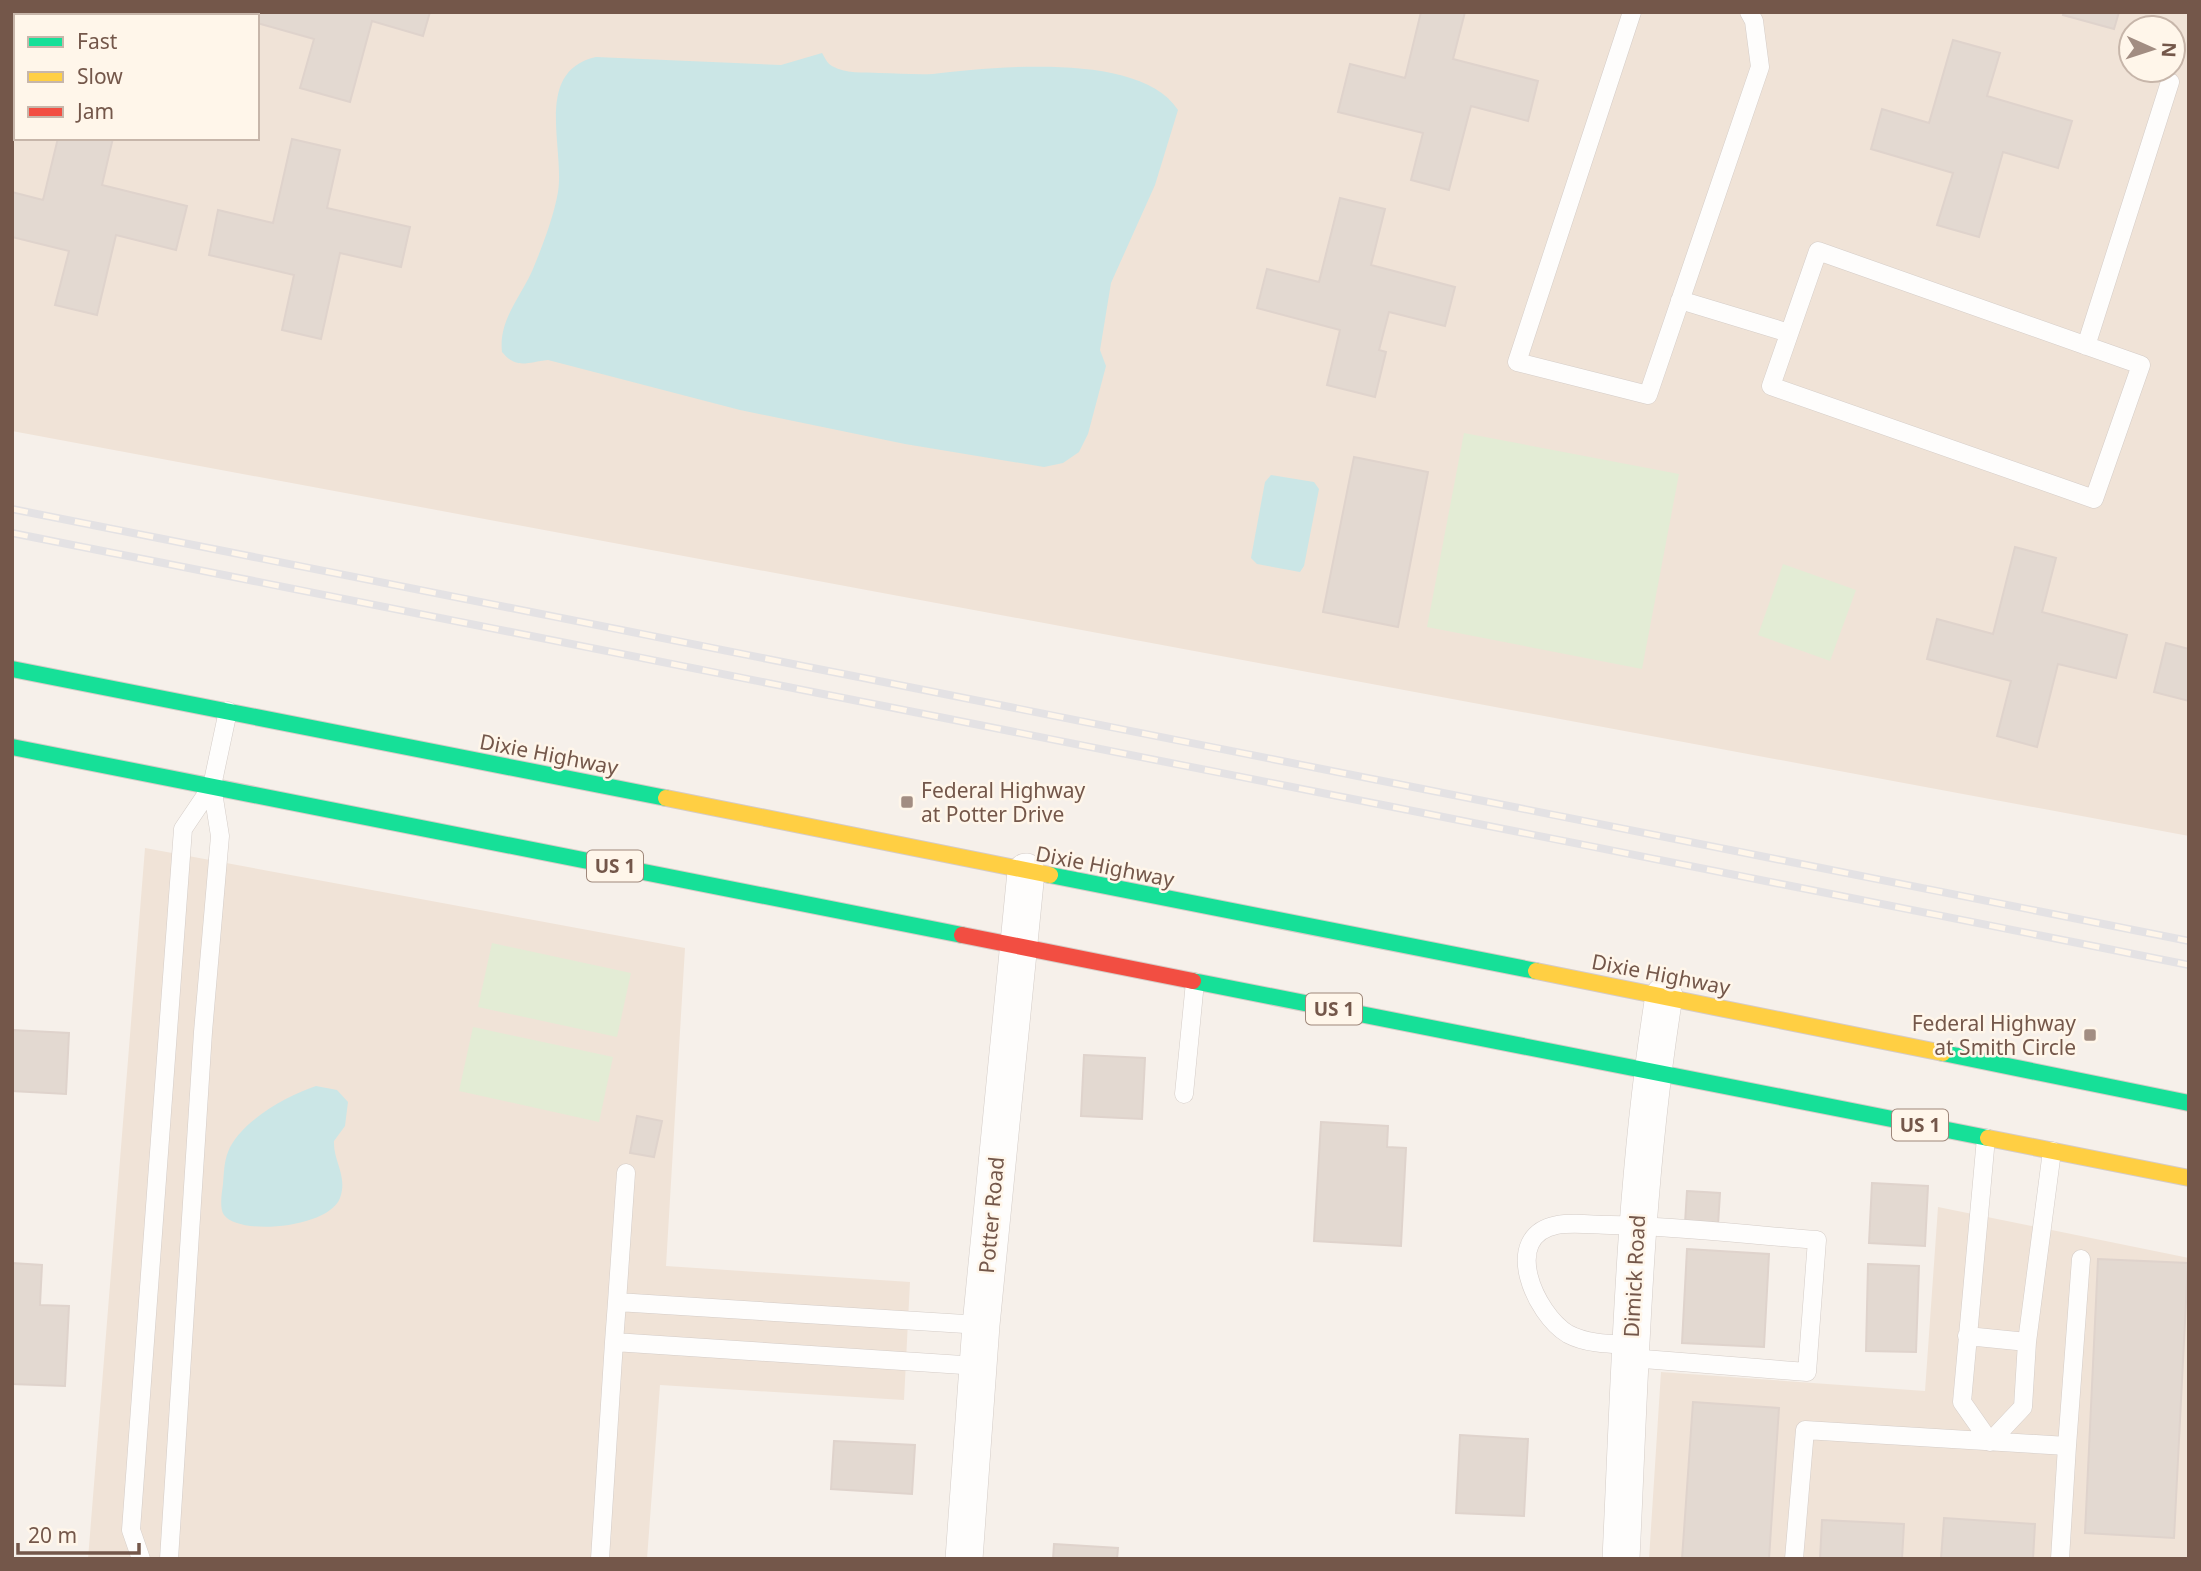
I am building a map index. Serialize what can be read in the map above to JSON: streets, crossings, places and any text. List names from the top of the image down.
{
  "streets": {
    "main road": ["Dixie Highway", "US 1"],
    "street": ["Potter Road", "Dimick Road"]
  },
  "crossings": [
    ["Dixie Highway", "Potter Road"],
    ["Dixie Highway", "Dimick Road"],
    ["US 1", "Potter Road"],
    ["US 1", "Dimick Road"]
  ],
  "places": {
    "transit": ["Federal Highway at Potter Drive", "Federal Highway at Smith Circle"]
  },
  "legend": ["Fast", "Slow", "Jam"],
  "scale_bar": "20 m",
  "north": "right"
}
